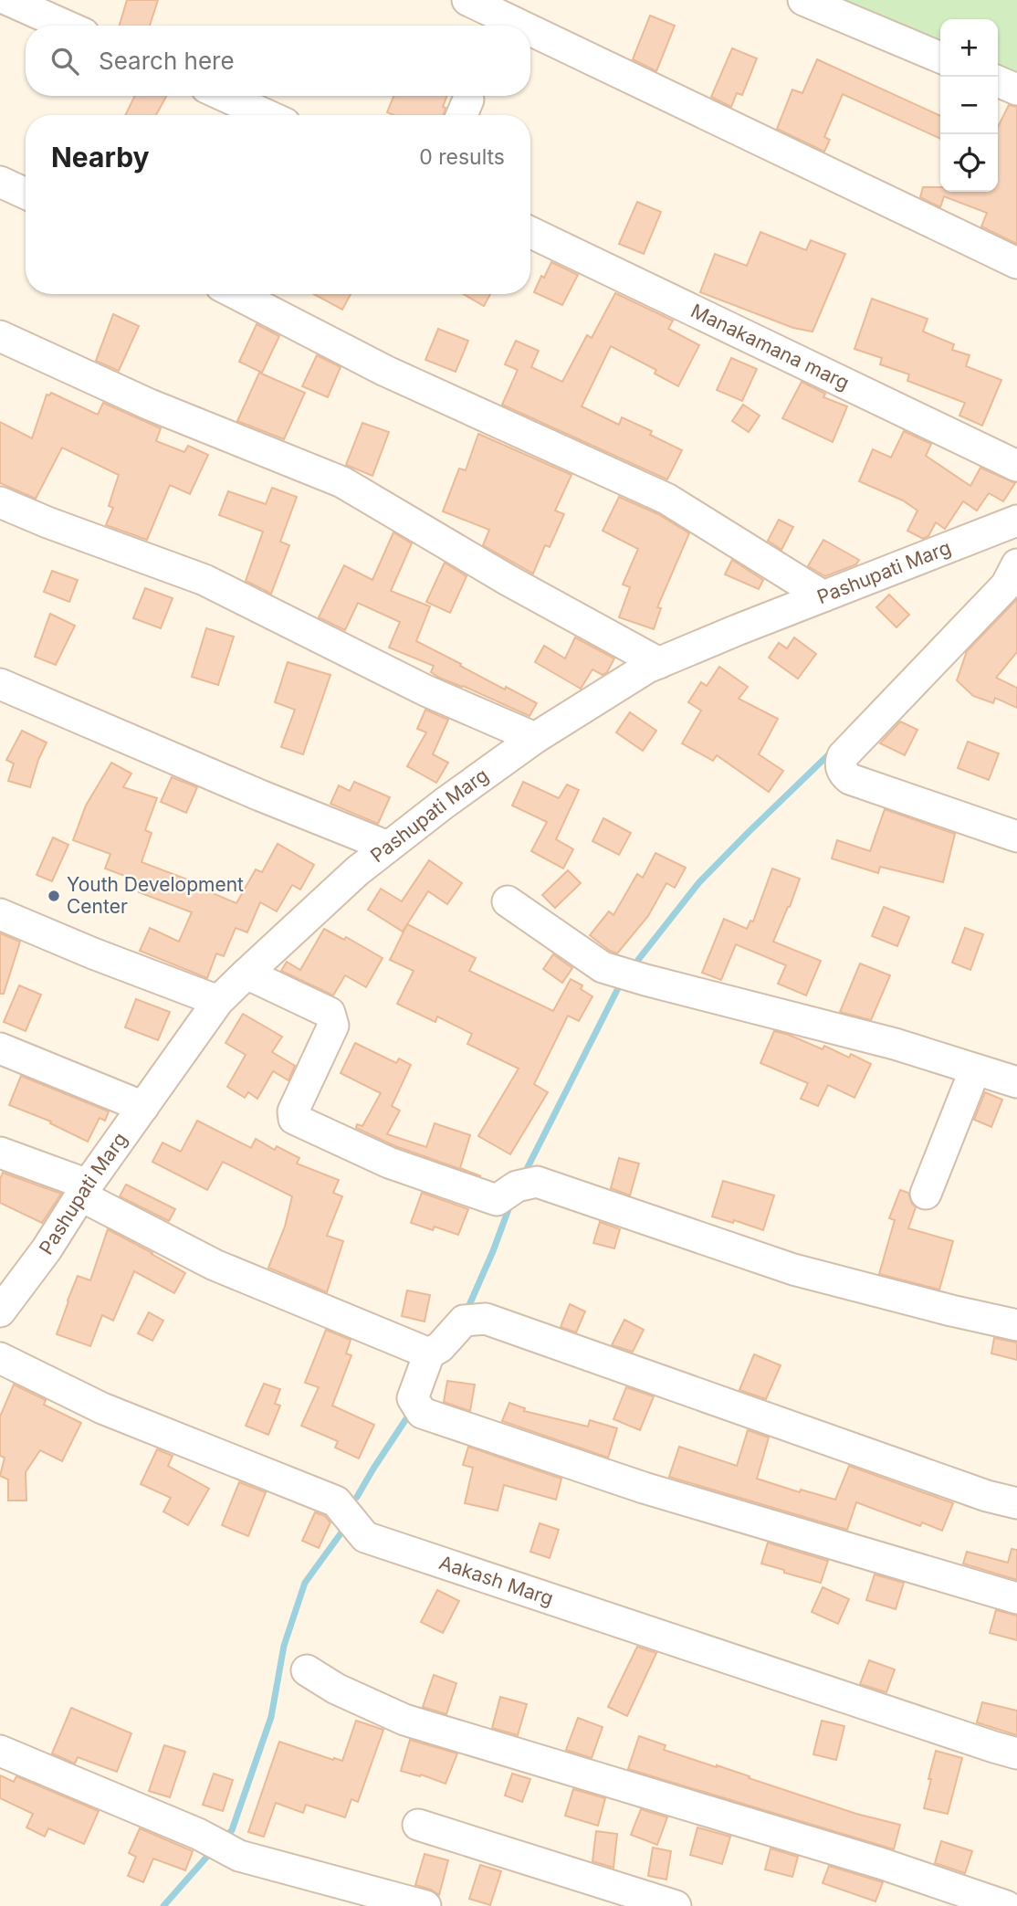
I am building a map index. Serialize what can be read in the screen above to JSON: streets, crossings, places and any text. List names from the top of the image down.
{
  "streets": {
    "street": ["Manakamana marg", "Pashupati Marg", "Aakash Marg"]
  },
  "places": ["Youth Development Center"],
  "page": {
    "map_buttons": ["+", "−"],
    "search": "Search here",
    "heading": ["Nearby", "0 results"]
  }
}
